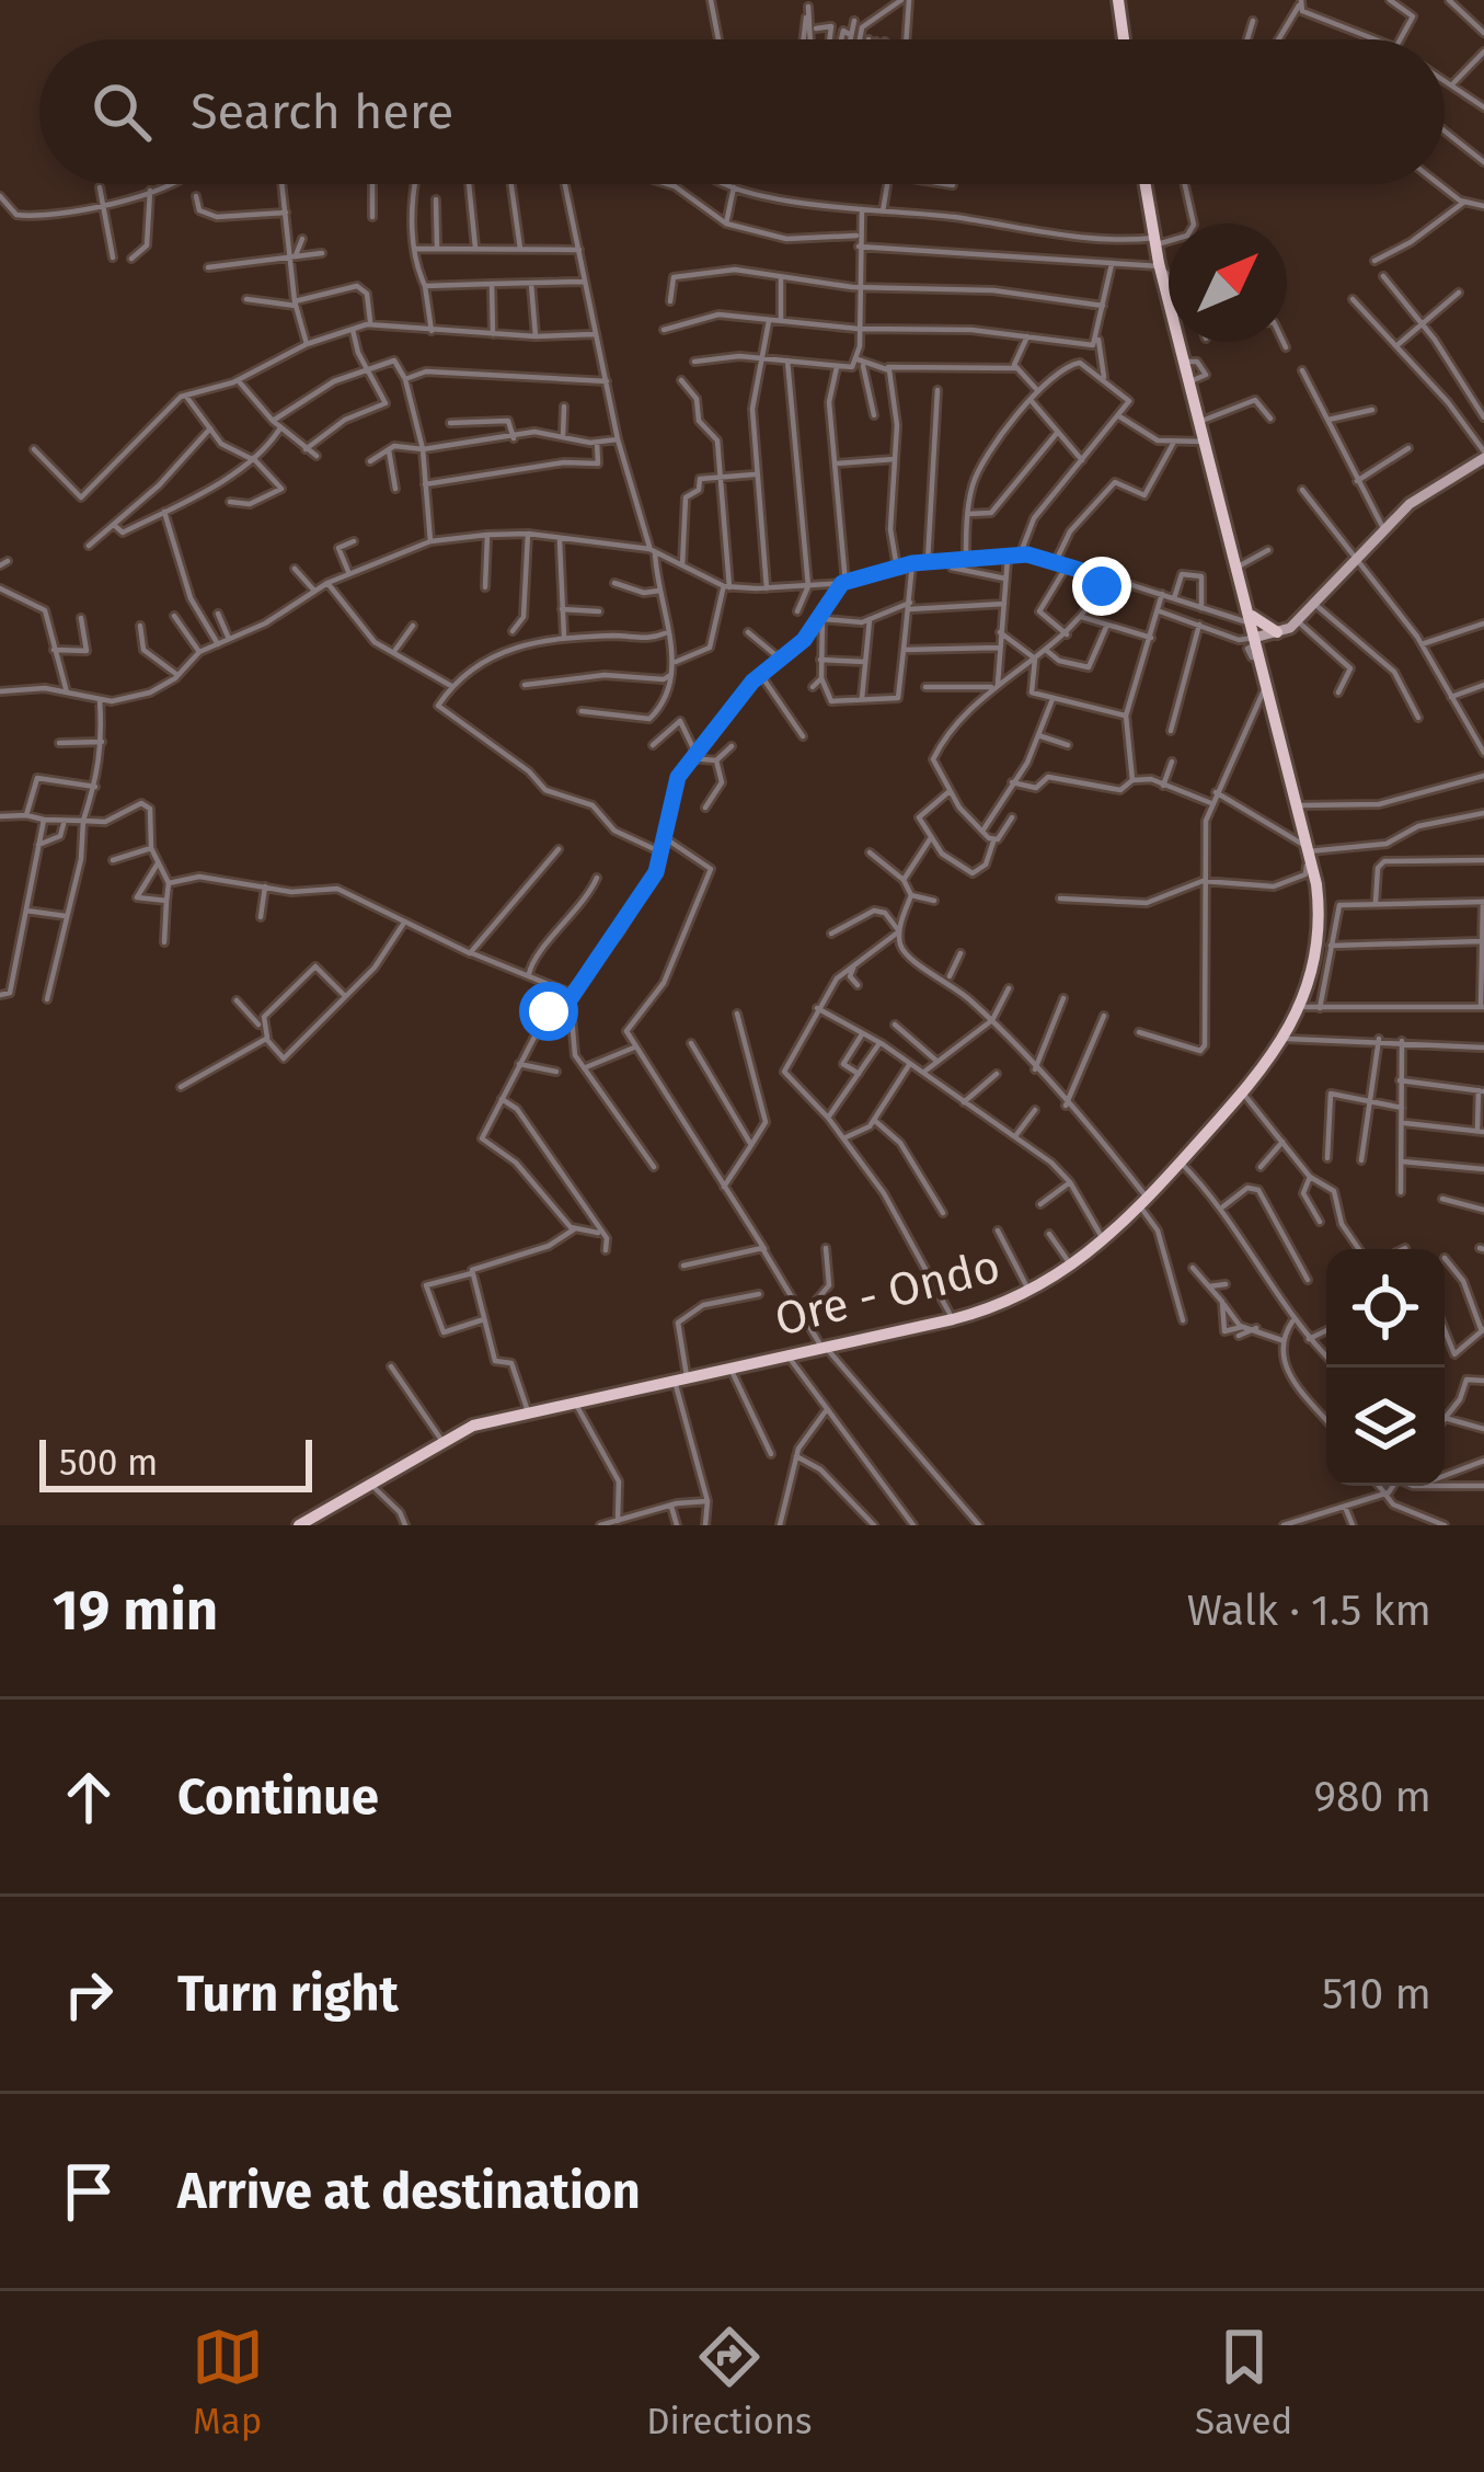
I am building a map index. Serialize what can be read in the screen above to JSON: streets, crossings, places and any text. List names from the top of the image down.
{
  "streets": {
    "main road": ["Ore - Ondo"]
  },
  "scale_bar": "500 m",
  "north": "top right",
  "page": {
    "search": "Search here",
    "scale": "500 m",
    "heading": ["19 min", "Walk · 1.5 km"],
    "list": [
      ["Continue", "980 m"],
      ["Turn right", "510 m"],
      "Arrive at destination"
    ],
    "nav": ["Map", "Directions", "Saved"]
  }
}
